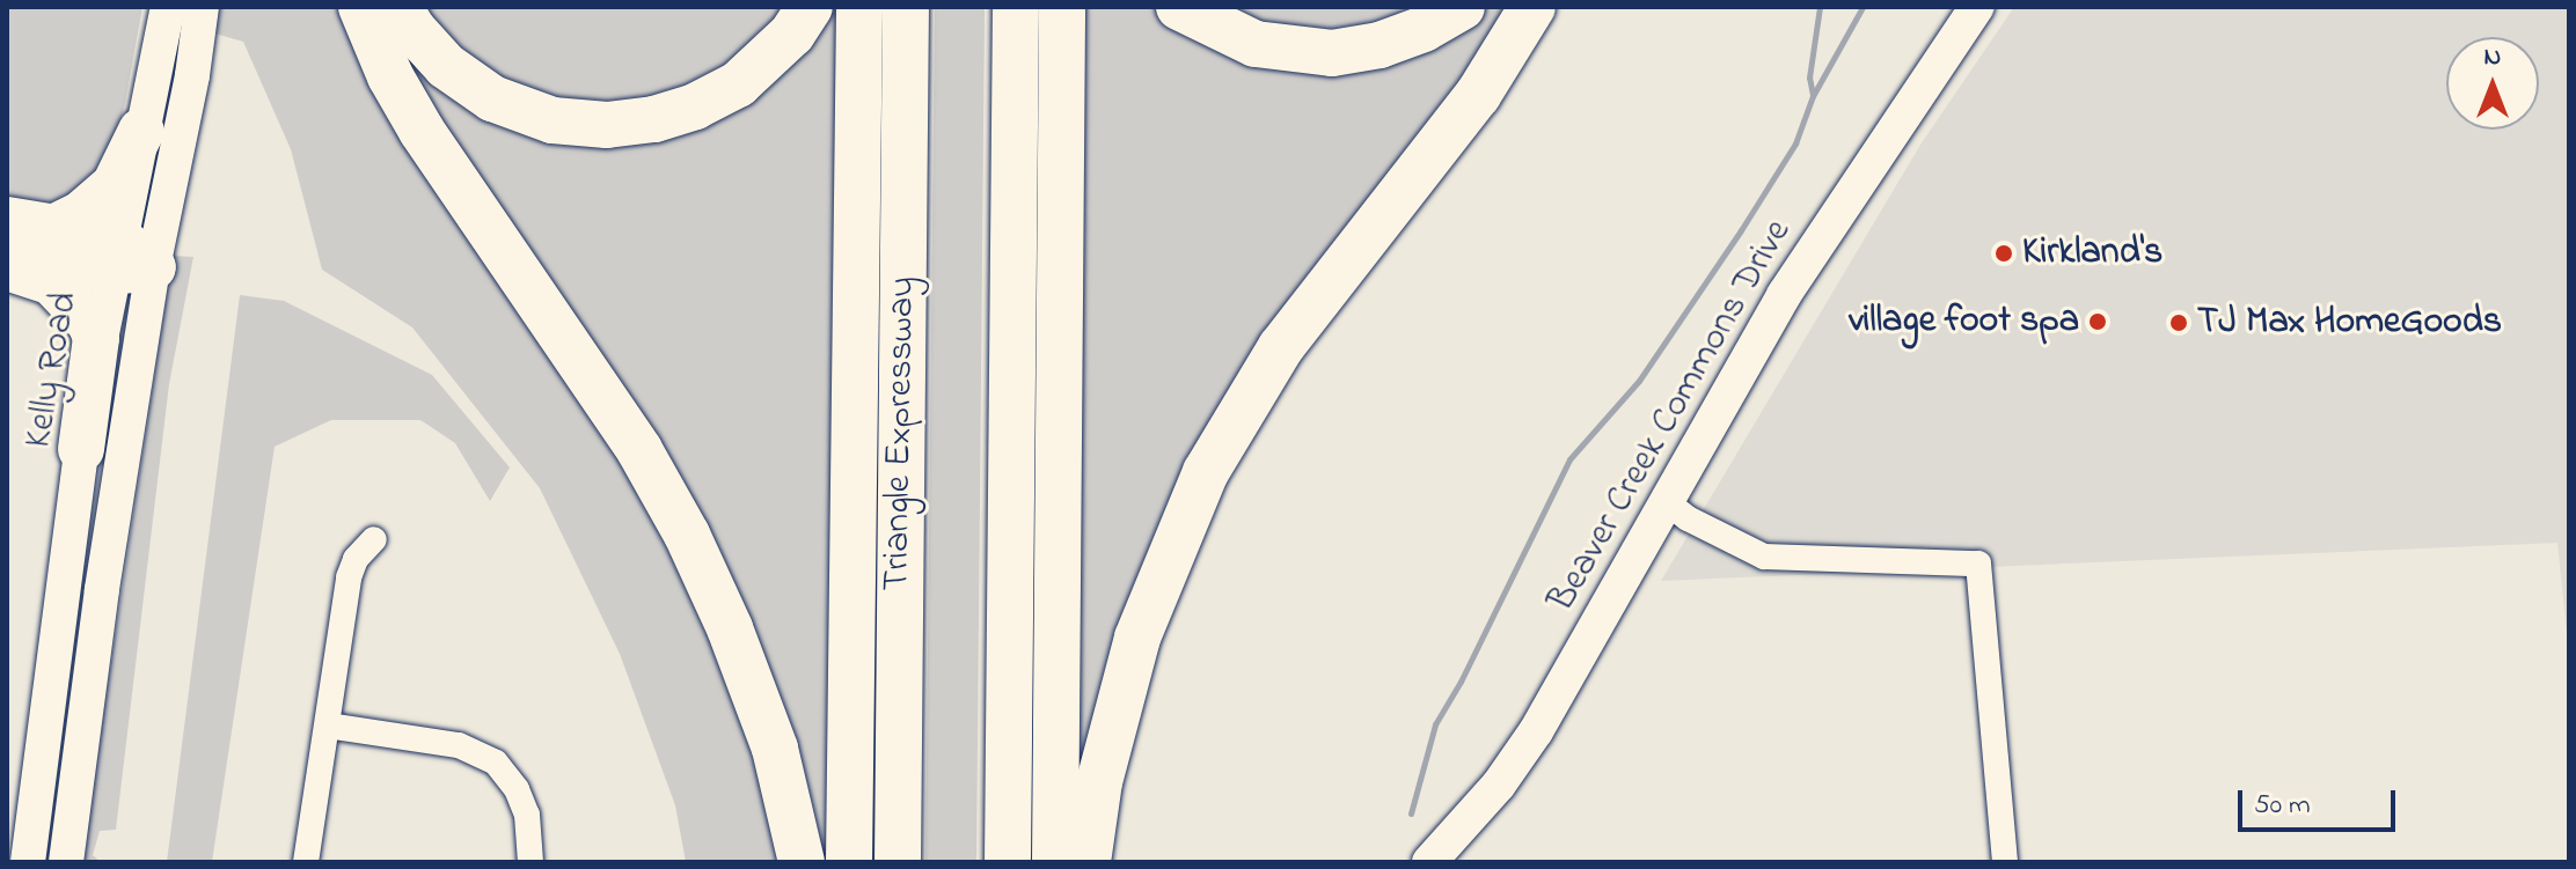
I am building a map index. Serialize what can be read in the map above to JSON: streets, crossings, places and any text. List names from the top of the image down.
{
  "streets": {
    "highway": ["Triangle Expressway"],
    "main road": ["Kelly Road", "Beaver Creek Commons Drive"]
  },
  "places": ["Kirkland's", "village foot spa", "TJ Max HomeGoods"],
  "scale_bar": "50 m",
  "north": "top"
}
